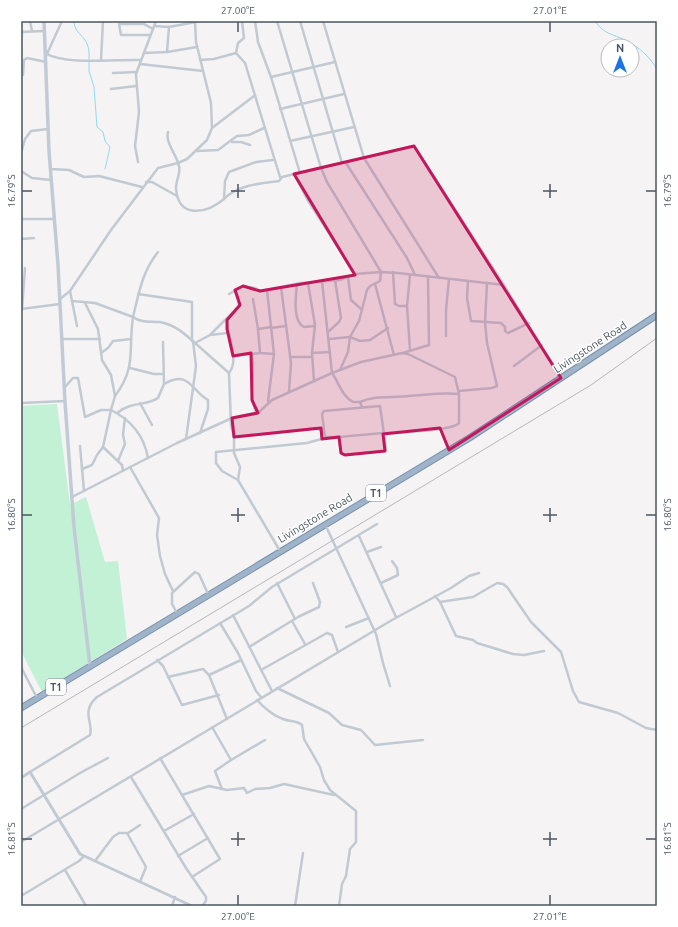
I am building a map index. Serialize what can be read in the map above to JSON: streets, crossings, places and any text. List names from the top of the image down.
{
  "streets": {
    "highway": ["Livingstone Road", "T1"]
  },
  "north": "top",
  "coordinates": [
    "27.00°E",
    "27.01°E",
    "16.79°S",
    "16.80°S",
    "16.81°S"
  ]
}
